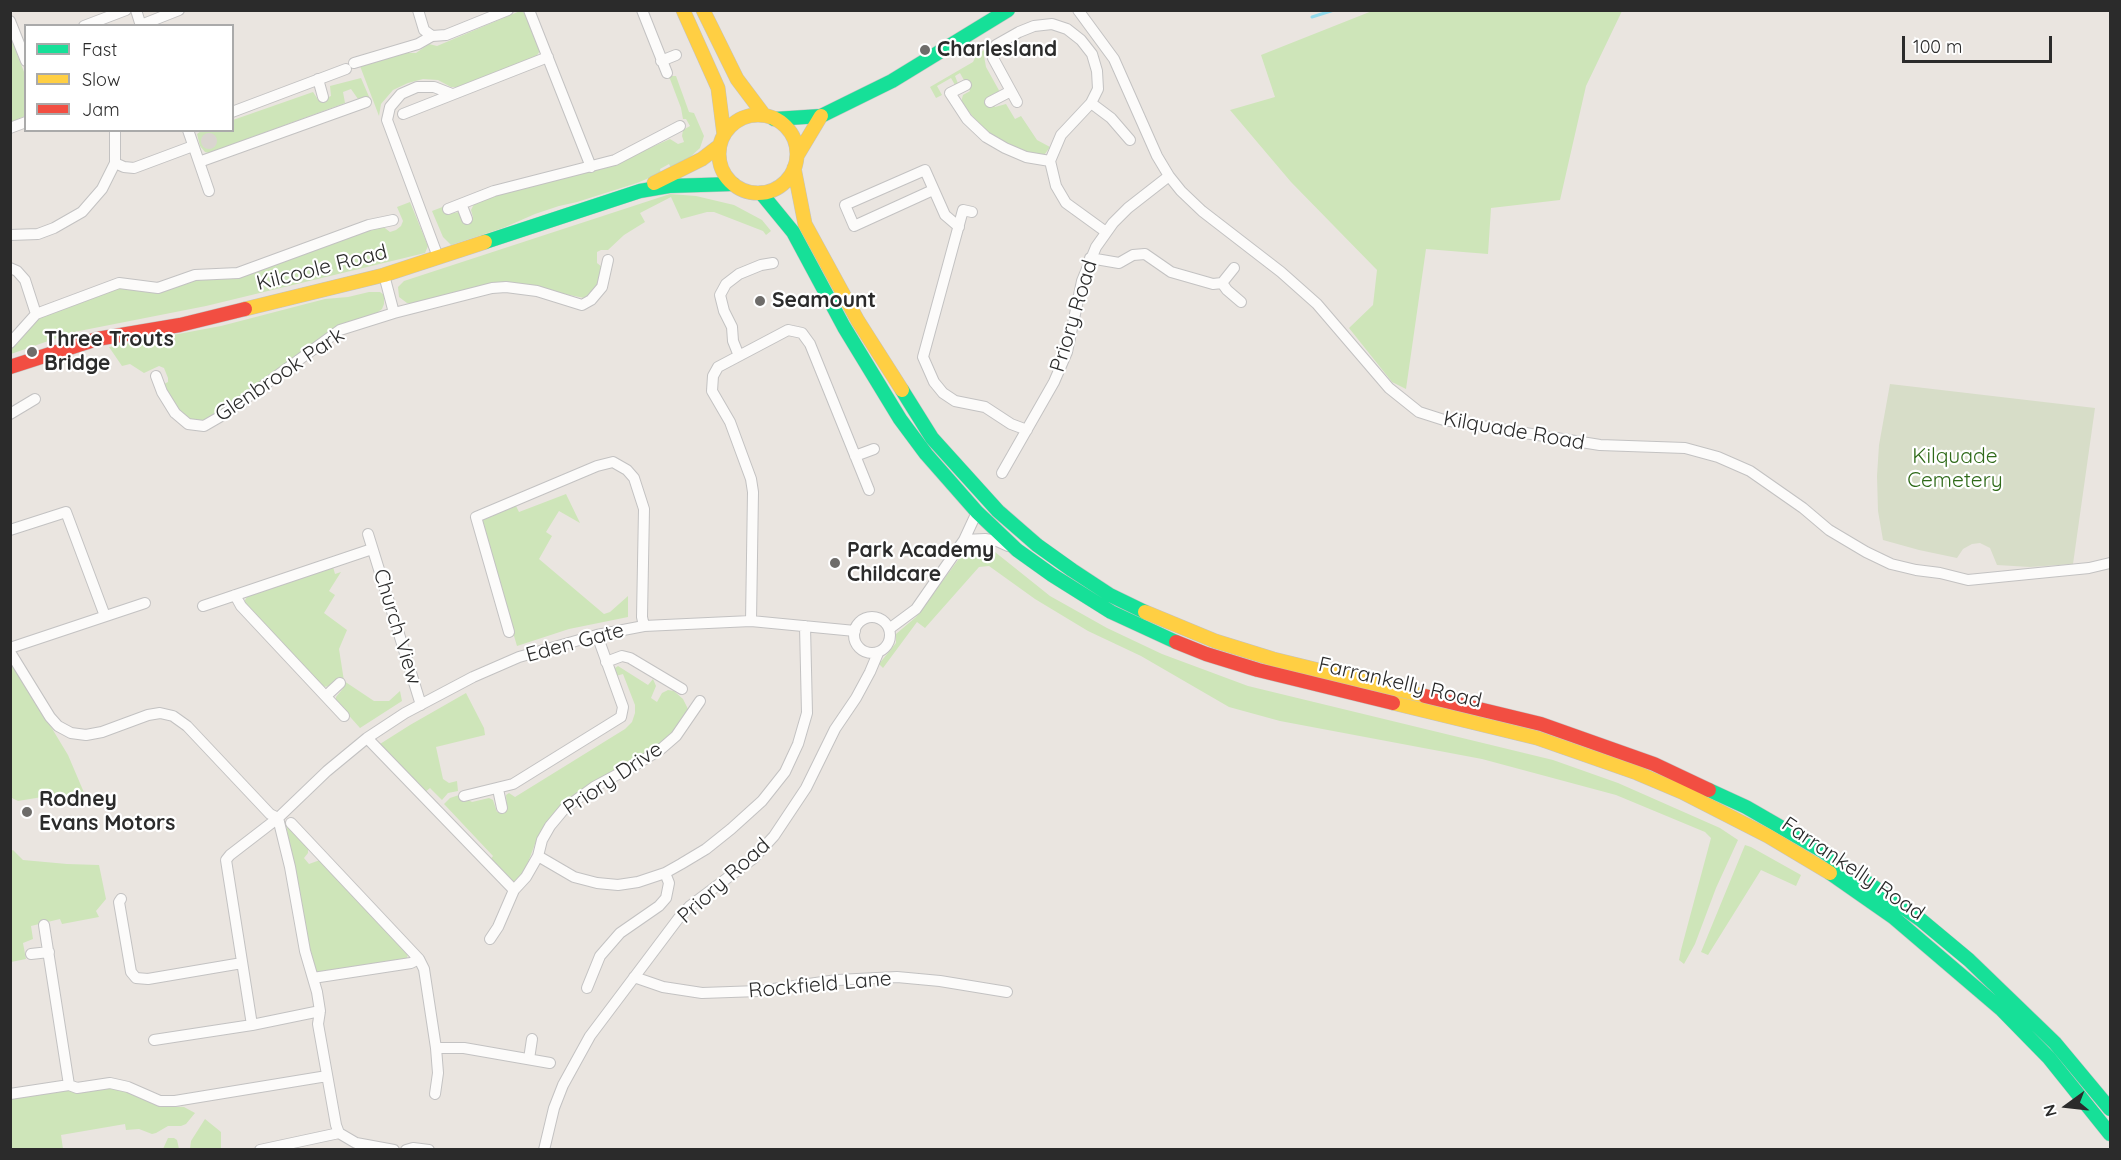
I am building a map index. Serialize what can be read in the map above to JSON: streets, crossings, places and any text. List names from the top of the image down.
{
  "streets": {
    "main road": ["Kilcoole Road", "Farrankelly Road"],
    "street": [
      "Priory Road",
      "Glenbrook Park",
      "Kilquade Road",
      "Church View",
      "Eden Gate",
      "Priory Drive",
      "Rockfield Lane"
    ]
  },
  "crossings": [
    ["Priory Road", "Kilquade Road"],
    ["Priory Road", "Eden Gate"],
    ["Priory Road", "Rockfield Lane"],
    ["Church View", "Eden Gate"]
  ],
  "parks": ["Kilquade Cemetery"],
  "places": [
    "Charlesland",
    "Seamount",
    "Three Trouts Bridge",
    "Park Academy Childcare",
    "Rodney Evans Motors"
  ],
  "legend": ["Fast", "Slow", "Jam"],
  "scale_bar": "100 m",
  "north": "left"
}
